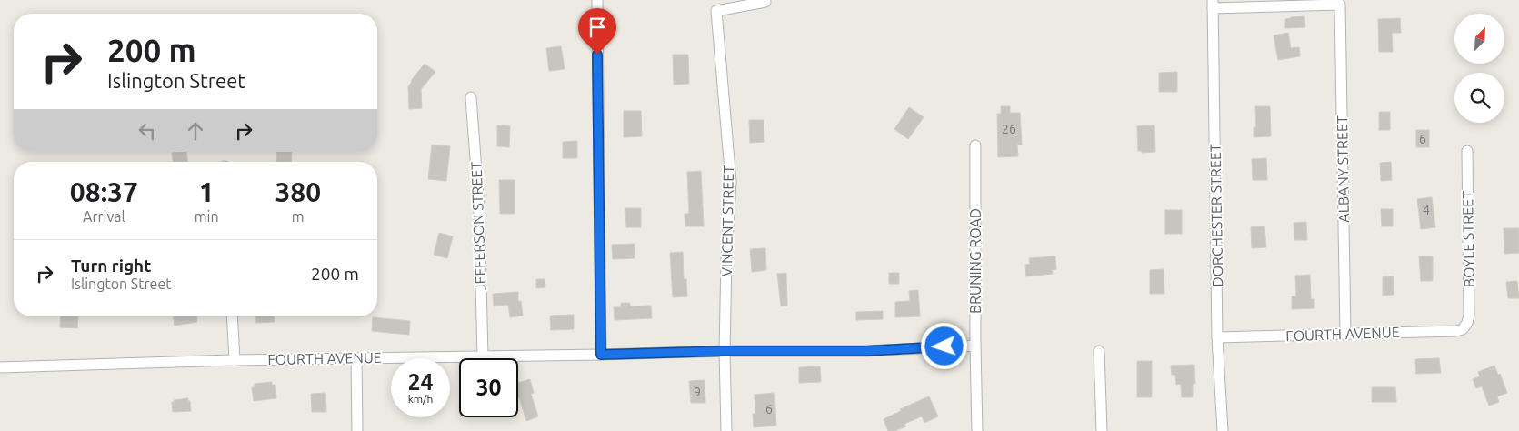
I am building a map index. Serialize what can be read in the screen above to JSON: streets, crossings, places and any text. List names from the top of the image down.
{
  "streets": {
    "street": [
      "ALBANY STREET",
      "DORCHESTER STREET",
      "VINCENT STREET",
      "JEFFERSON STREET",
      "BOYLE STREET",
      "BRUNING ROAD",
      "FOURTH AVENUE"
    ]
  },
  "crossings": [
    ["ALBANY STREET", "DORCHESTER STREET"],
    ["ALBANY STREET", "FOURTH AVENUE"],
    ["DORCHESTER STREET", "FOURTH AVENUE"],
    ["VINCENT STREET", "FOURTH AVENUE"],
    ["JEFFERSON STREET", "FOURTH AVENUE"],
    ["BOYLE STREET", "FOURTH AVENUE"],
    ["BRUNING ROAD", "FOURTH AVENUE"]
  ],
  "house_numbers": [
    "26",
    "6",
    "4",
    "9",
    "6"
  ],
  "north": "top right",
  "page": {
    "turn": ["200 m", "Islington Street"],
    "eta": [
      "08:37",
      "Arrival",
      "1",
      "min",
      "380",
      "m"
    ],
    "list": [
      {
        "name": "Turn right",
        "note": "Islington Street",
        "value": "200 m"
      }
    ],
    "speed": "24 km/h",
    "limit": "30"
  }
}
